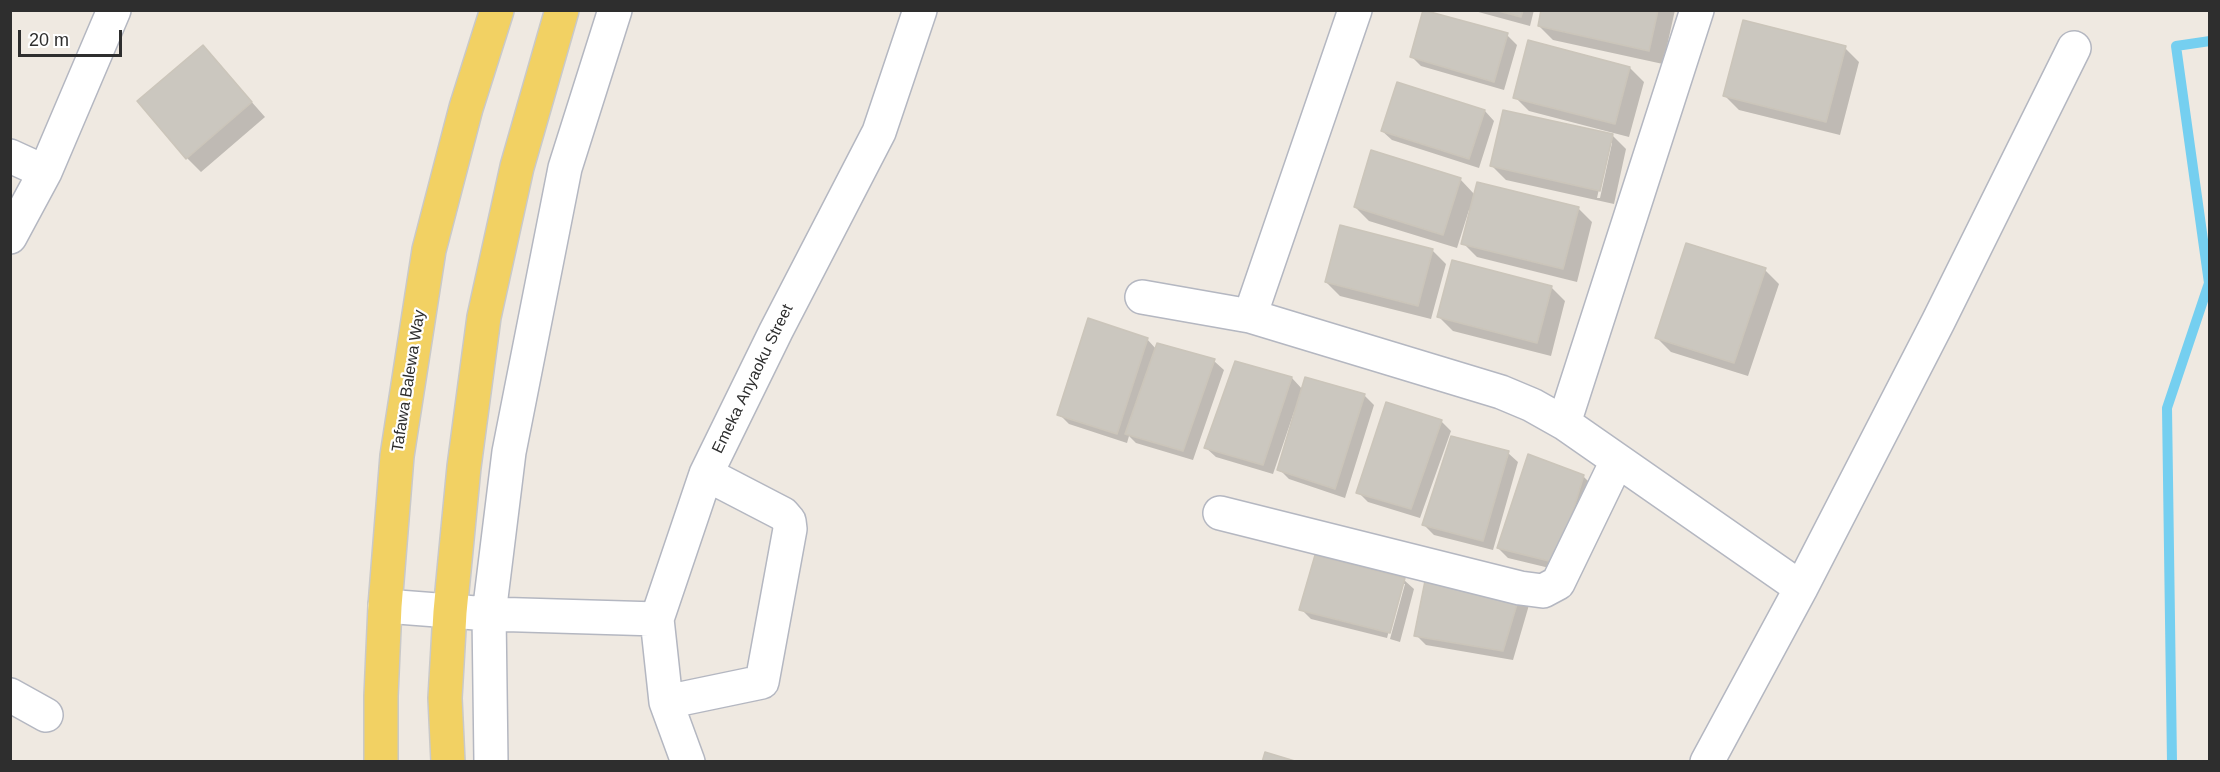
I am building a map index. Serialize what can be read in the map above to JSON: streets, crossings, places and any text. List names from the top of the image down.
{
  "streets": {
    "main road": ["Tafawa Balewa Way"],
    "street": ["Emeka Anyaoku Street"]
  },
  "scale_bar": "20 m"
}
